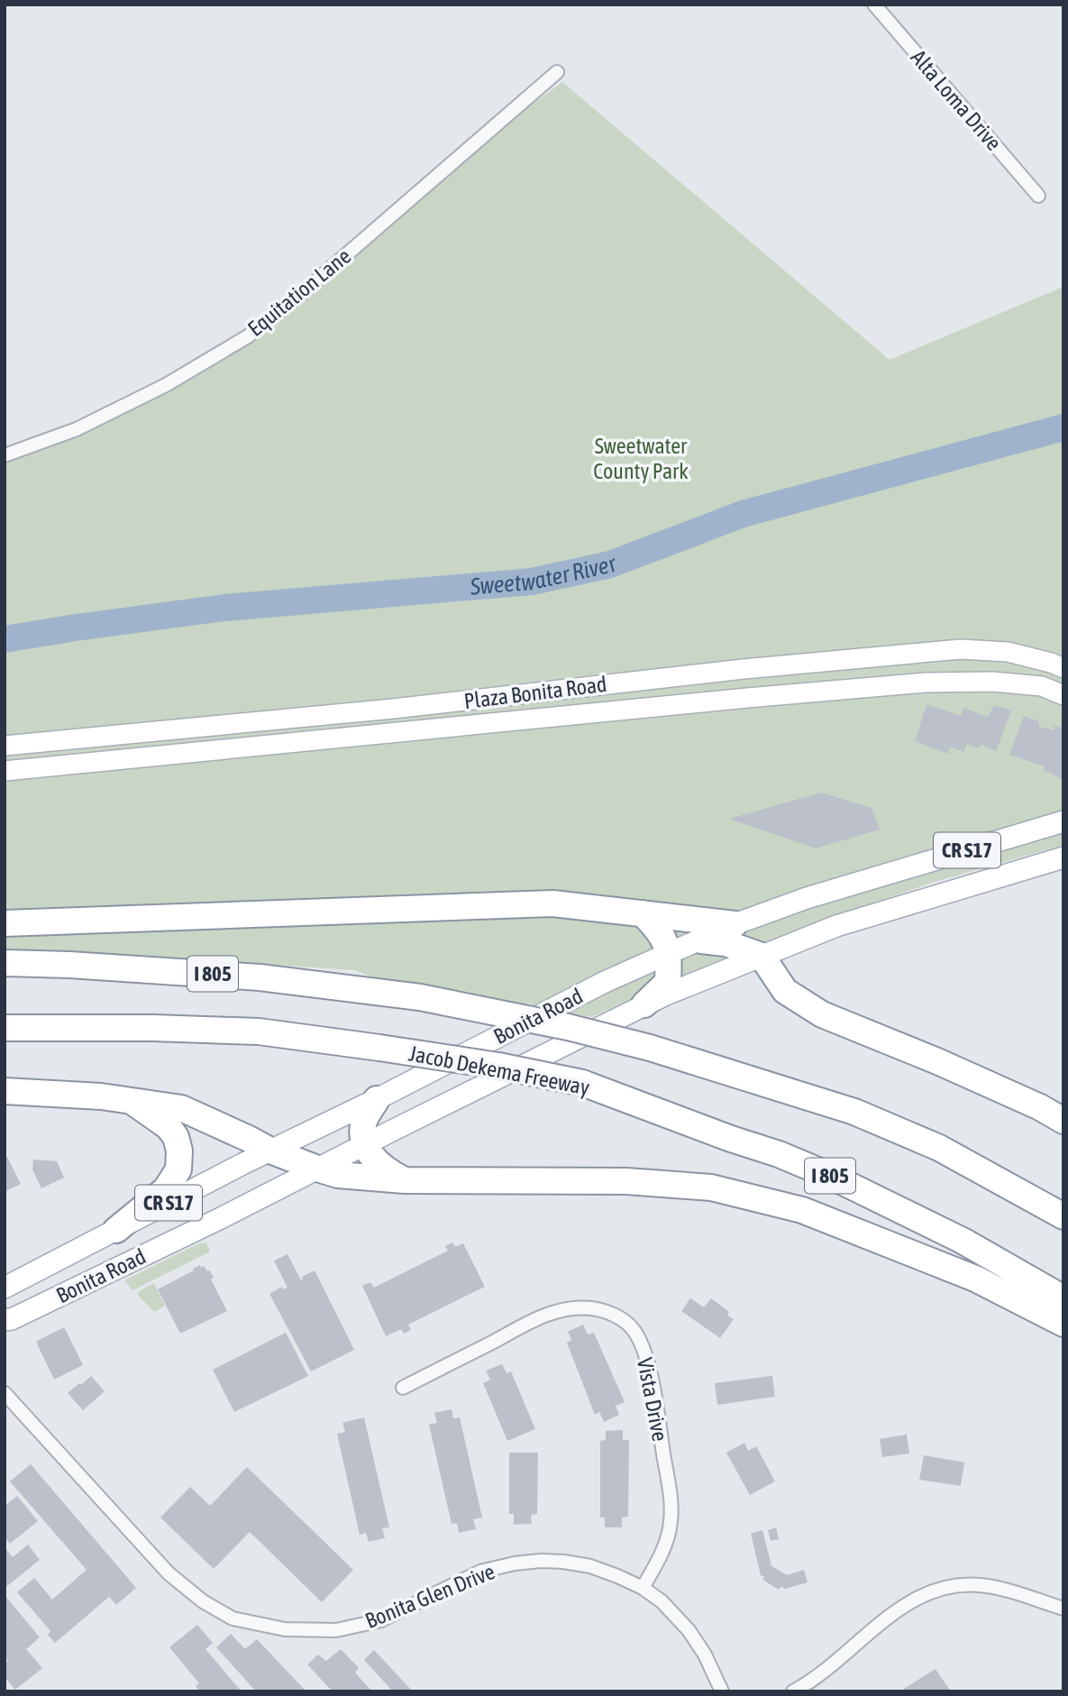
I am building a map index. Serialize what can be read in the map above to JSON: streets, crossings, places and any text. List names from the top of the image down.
{
  "streets": {
    "highway": ["I 805", "Jacob Dekema Freeway"],
    "main road": ["Plaza Bonita Road", "CR S17", "Bonita Road"],
    "street": [
      "Alta Loma Drive",
      "Equitation Lane",
      "Vista Drive",
      "Bonita Glen Drive"
    ]
  },
  "crossings": [
    ["Vista Drive", "Bonita Glen Drive"]
  ],
  "water": ["Sweetwater River"],
  "parks": ["Sweetwater County Park"]
}
